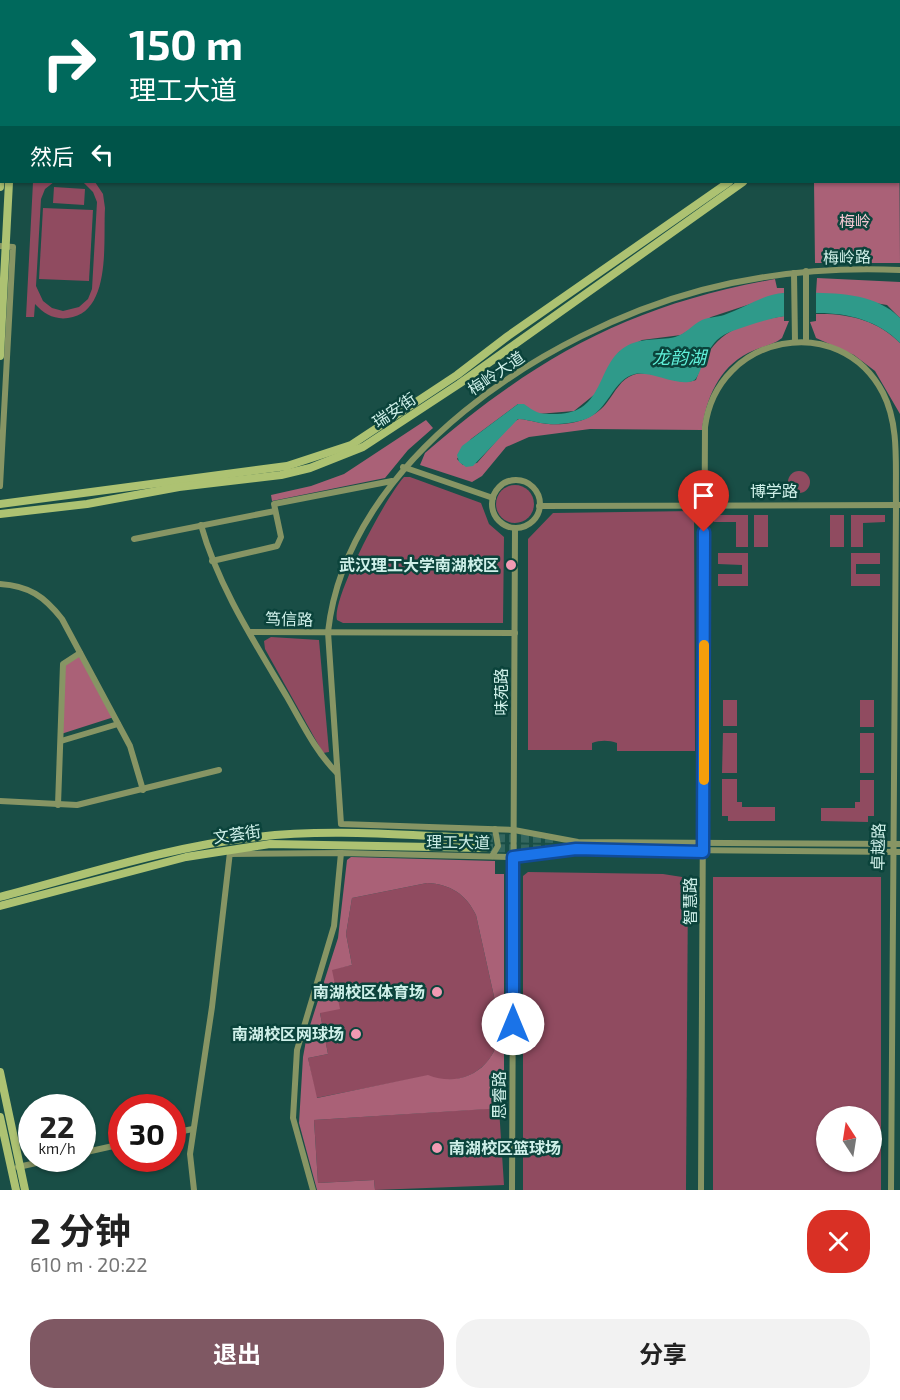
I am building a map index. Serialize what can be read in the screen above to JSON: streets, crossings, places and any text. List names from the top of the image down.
{
  "streets": {
    "main road": ["瑞安街", "文荟街"],
    "street": [
      "梅岭路",
      "梅岭大道",
      "博学路",
      "笃信路",
      "味苑路",
      "理工大道",
      "卓越路",
      "智慧路",
      "思睿路"
    ]
  },
  "crossings": [
    ["梅岭路", "梅岭大道"],
    ["梅岭大道", "笃信路"],
    ["梅岭大道", "理工大道"],
    ["博学路", "味苑路"],
    ["博学路", "卓越路"],
    ["博学路", "智慧路"],
    ["笃信路", "味苑路"],
    ["味苑路", "理工大道"],
    ["味苑路", "思睿路"],
    ["文荟街", "理工大道"],
    ["理工大道", "卓越路"],
    ["理工大道", "智慧路"],
    ["理工大道", "思睿路"],
    ["卓越路", "智慧路"]
  ],
  "water": ["龙韵湖"],
  "parks": ["梅岭"],
  "places": [
    "武汉理工大学南湖校区",
    "南湖校区体育场",
    "南湖校区网球场",
    "南湖校区篮球场"
  ],
  "north": "top",
  "page": {
    "turn": ["150 m", "理工大道"],
    "then": "然后",
    "speed": "22 km/h",
    "limit": "30",
    "heading": ["2 分钟", "610 m · 20:22"],
    "buttons": ["退出", "分享"]
  }
}
